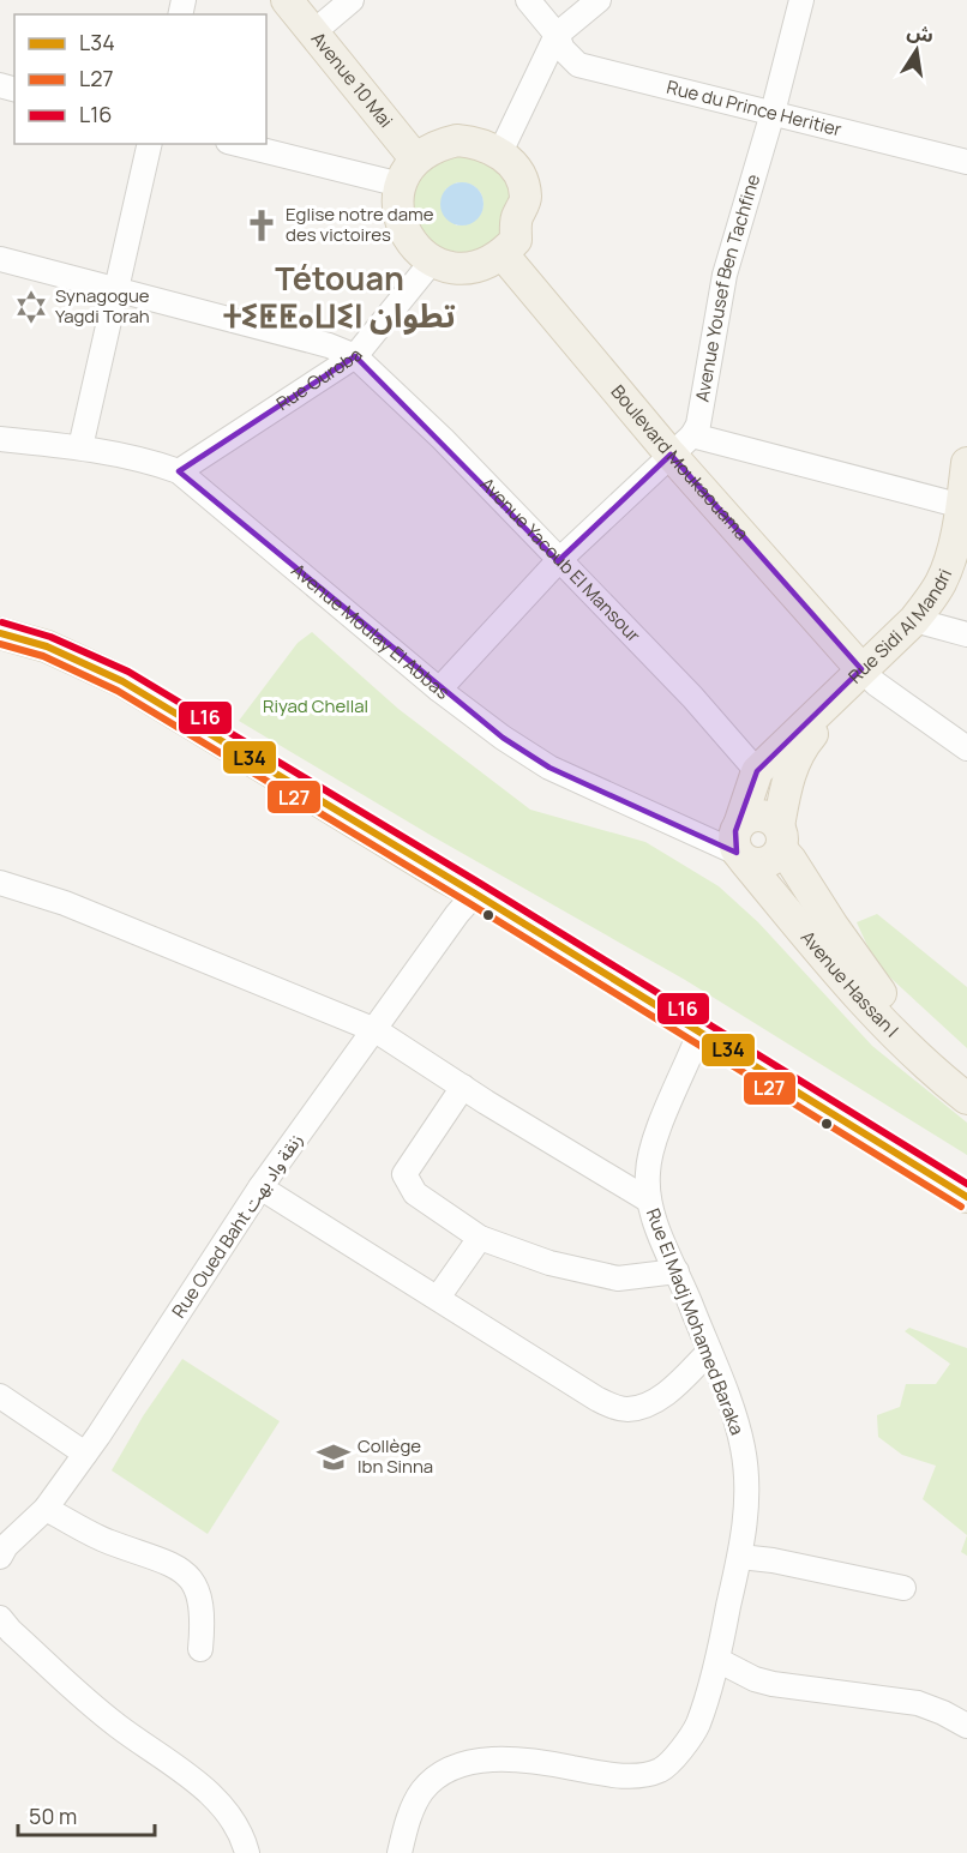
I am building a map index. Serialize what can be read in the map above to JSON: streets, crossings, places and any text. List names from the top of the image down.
{
  "streets": {
    "main road": [
      "Avenue 10 Mai",
      "Boulevard Moukaouama",
      "Rue Sidi Al Mandri",
      "Avenue Hassan I"
    ],
    "street": [
      "Rue du Prince Heritier",
      "Avenue Yousef Ben Tachfine",
      "Rue Ouroba",
      "Avenue Yacoub El Mansour",
      "Avenue Moulay El Abbas",
      "Rue Oued Baht زنقة واد بهت",
      "Rue El Madj Mohamed Baraka"
    ]
  },
  "crossings": [
    ["Avenue 10 Mai", "Rue Ouroba"],
    ["Avenue 10 Mai", "Boulevard Moukaouama"],
    ["Rue du Prince Heritier", "Avenue Yousef Ben Tachfine"],
    ["Avenue Yousef Ben Tachfine", "Boulevard Moukaouama"],
    ["Rue Ouroba", "Boulevard Moukaouama"],
    ["Rue Ouroba", "Avenue Yacoub El Mansour"],
    ["Rue Ouroba", "Avenue Moulay El Abbas"],
    ["Boulevard Moukaouama", "Rue Sidi Al Mandri"],
    ["Avenue Yacoub El Mansour", "Rue Sidi Al Mandri"],
    ["Rue Sidi Al Mandri", "Avenue Moulay El Abbas"],
    ["Rue Sidi Al Mandri", "Avenue Hassan I"],
    ["Avenue Moulay El Abbas", "Avenue Hassan I"]
  ],
  "districts": ["Tétouan ⵜⵉⵟⵟⴰⵡⵉⵏ تطوان"],
  "parks": ["Riyad Chellal"],
  "places": {
    "church": ["Eglise notre dame des victoires"],
    "synagogue": ["Synagogue Yagdi Torah"],
    "school or university": ["Collège Ibn Sinna"]
  },
  "lines": ["transit line L16", "transit line L34", "transit line L27"],
  "legend": ["L34", "L27", "L16"],
  "scale_bar": "50 m",
  "north": "top"
}
